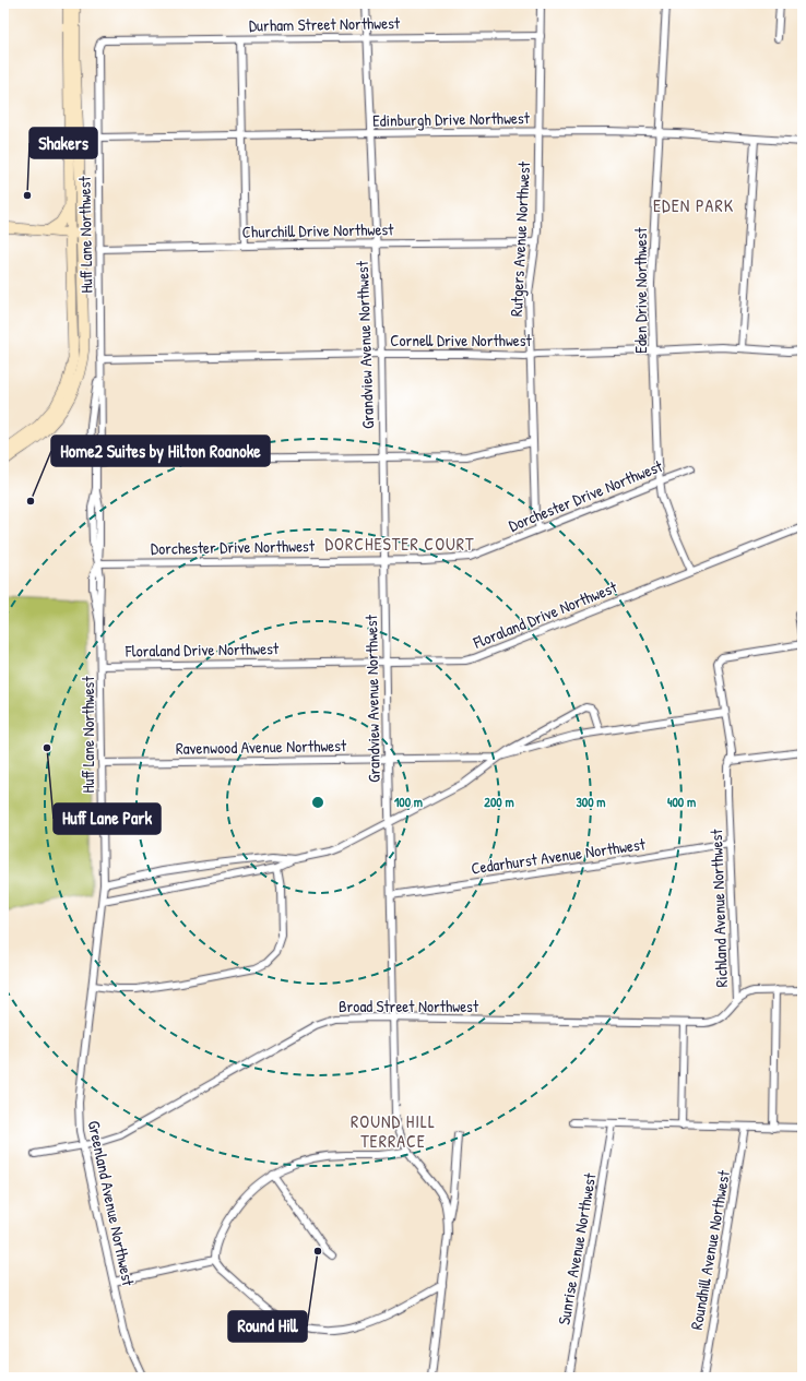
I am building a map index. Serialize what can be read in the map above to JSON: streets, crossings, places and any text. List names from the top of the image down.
{
  "streets": {
    "street": [
      "Durham Street Northwest",
      "Edinburgh Drive Northwest",
      "Churchill Drive Northwest",
      "Huff Lane Northwest",
      "Rutgers Avenue Northwest",
      "Eden Drive Northwest",
      "Cornell Drive Northwest",
      "Grandview Avenue Northwest",
      "Dorchester Drive Northwest",
      "Floraland Drive Northwest",
      "Ravenwood Avenue Northwest",
      "Cedarhurst Avenue Northwest",
      "Richland Avenue Northwest",
      "Broad Street Northwest",
      "Greenland Avenue Northwest",
      "Sunrise Avenue Northwest",
      "Roundhill Avenue Northwest"
    ]
  },
  "crossings": [
    ["Durham Street Northwest", "Huff Lane Northwest"],
    ["Durham Street Northwest", "Rutgers Avenue Northwest"],
    ["Durham Street Northwest", "Grandview Avenue Northwest"],
    ["Edinburgh Drive Northwest", "Huff Lane Northwest"],
    ["Edinburgh Drive Northwest", "Rutgers Avenue Northwest"],
    ["Edinburgh Drive Northwest", "Eden Drive Northwest"],
    ["Edinburgh Drive Northwest", "Grandview Avenue Northwest"],
    ["Churchill Drive Northwest", "Huff Lane Northwest"],
    ["Churchill Drive Northwest", "Rutgers Avenue Northwest"],
    ["Churchill Drive Northwest", "Grandview Avenue Northwest"],
    ["Huff Lane Northwest", "Cornell Drive Northwest"],
    ["Huff Lane Northwest", "Dorchester Drive Northwest"],
    ["Huff Lane Northwest", "Floraland Drive Northwest"],
    ["Huff Lane Northwest", "Ravenwood Avenue Northwest"],
    ["Huff Lane Northwest", "Greenland Avenue Northwest"],
    ["Rutgers Avenue Northwest", "Cornell Drive Northwest"],
    ["Rutgers Avenue Northwest", "Dorchester Drive Northwest"],
    ["Eden Drive Northwest", "Cornell Drive Northwest"],
    ["Eden Drive Northwest", "Dorchester Drive Northwest"],
    ["Eden Drive Northwest", "Floraland Drive Northwest"],
    ["Cornell Drive Northwest", "Grandview Avenue Northwest"],
    ["Grandview Avenue Northwest", "Dorchester Drive Northwest"],
    ["Grandview Avenue Northwest", "Floraland Drive Northwest"],
    ["Grandview Avenue Northwest", "Ravenwood Avenue Northwest"],
    ["Grandview Avenue Northwest", "Cedarhurst Avenue Northwest"],
    ["Grandview Avenue Northwest", "Broad Street Northwest"],
    ["Cedarhurst Avenue Northwest", "Richland Avenue Northwest"],
    ["Richland Avenue Northwest", "Broad Street Northwest"],
    ["Broad Street Northwest", "Greenland Avenue Northwest"]
  ],
  "districts": ["EDEN PARK", "DORCHESTER COURT", "ROUND HILL TERRACE"],
  "places": [
    "Shakers",
    "Home2 Suites by Hilton Roanoke",
    "Huff Lane Park",
    "Round Hill"
  ],
  "rings": [
    "100 m",
    "200 m",
    "300 m",
    "400 m"
  ]
}
